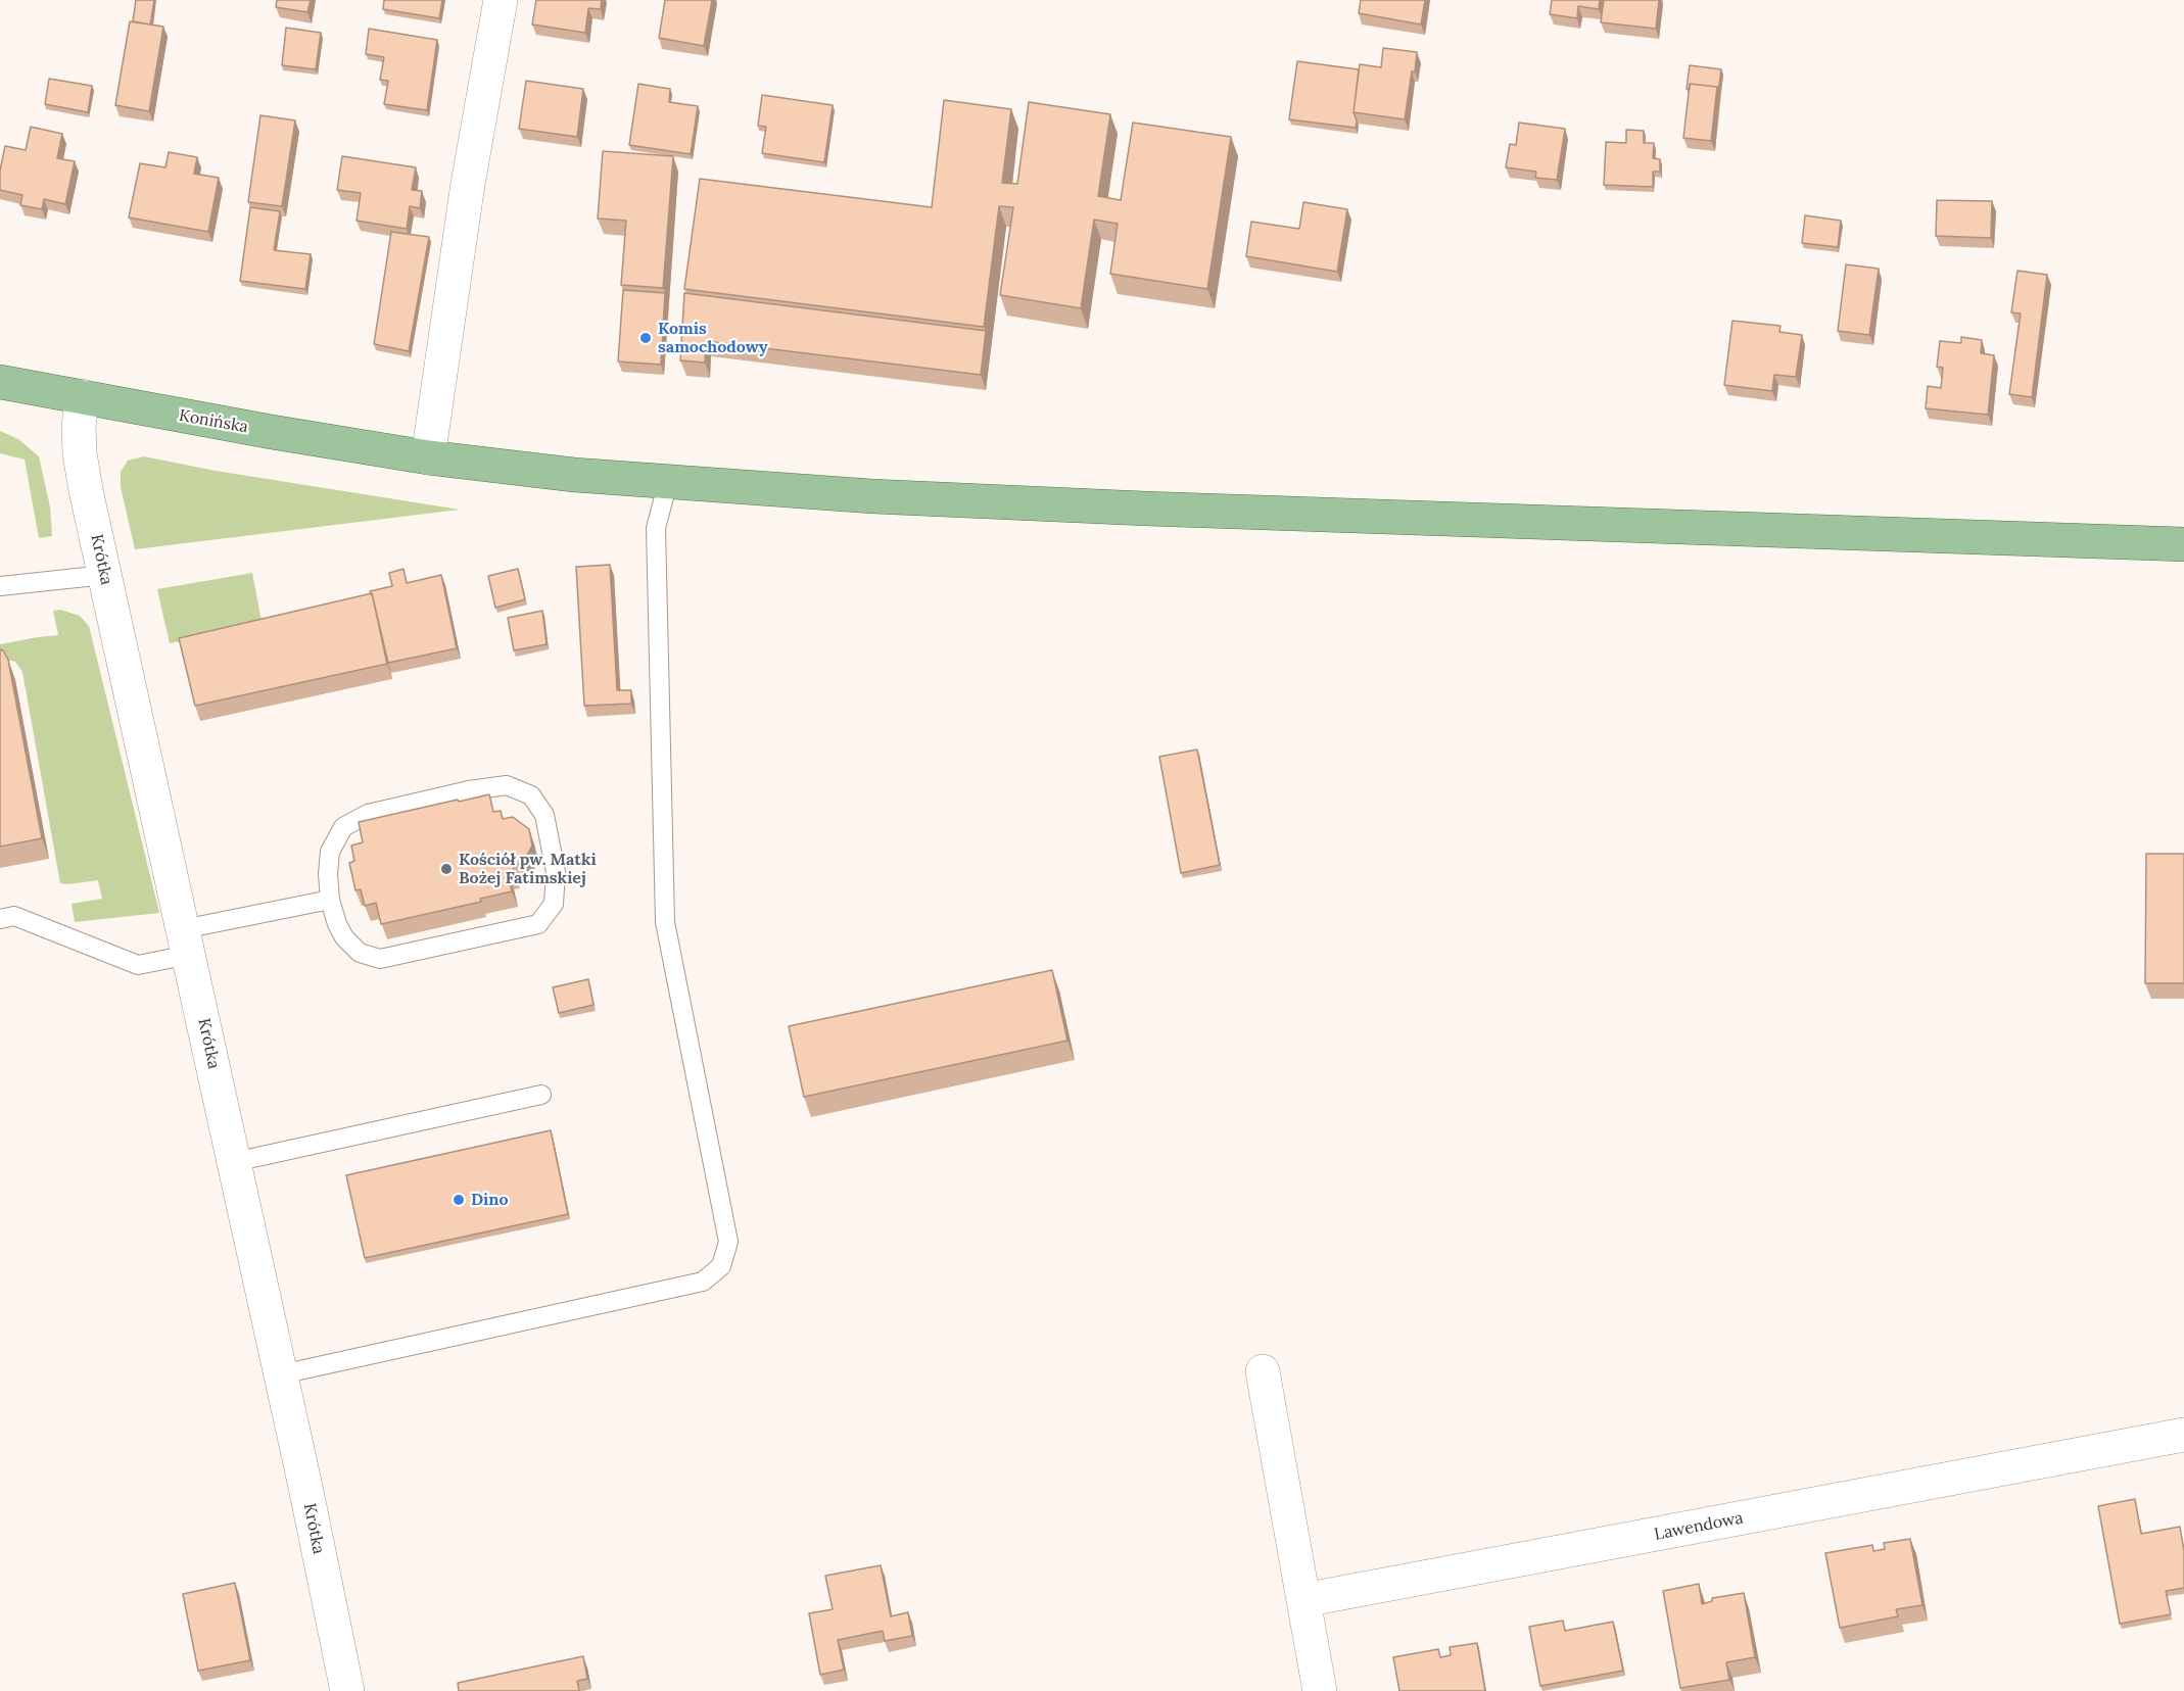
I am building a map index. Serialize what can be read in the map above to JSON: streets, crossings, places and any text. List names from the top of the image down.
{
  "streets": {
    "main road": ["Konińska"],
    "street": ["Krótka", "Lawendowa"]
  },
  "crossings": [
    ["Konińska", "Krótka"]
  ],
  "places": ["Komis samochodowy", "Kościół pw. Matki Bożej Fatimskiej", "Dino"]
}
